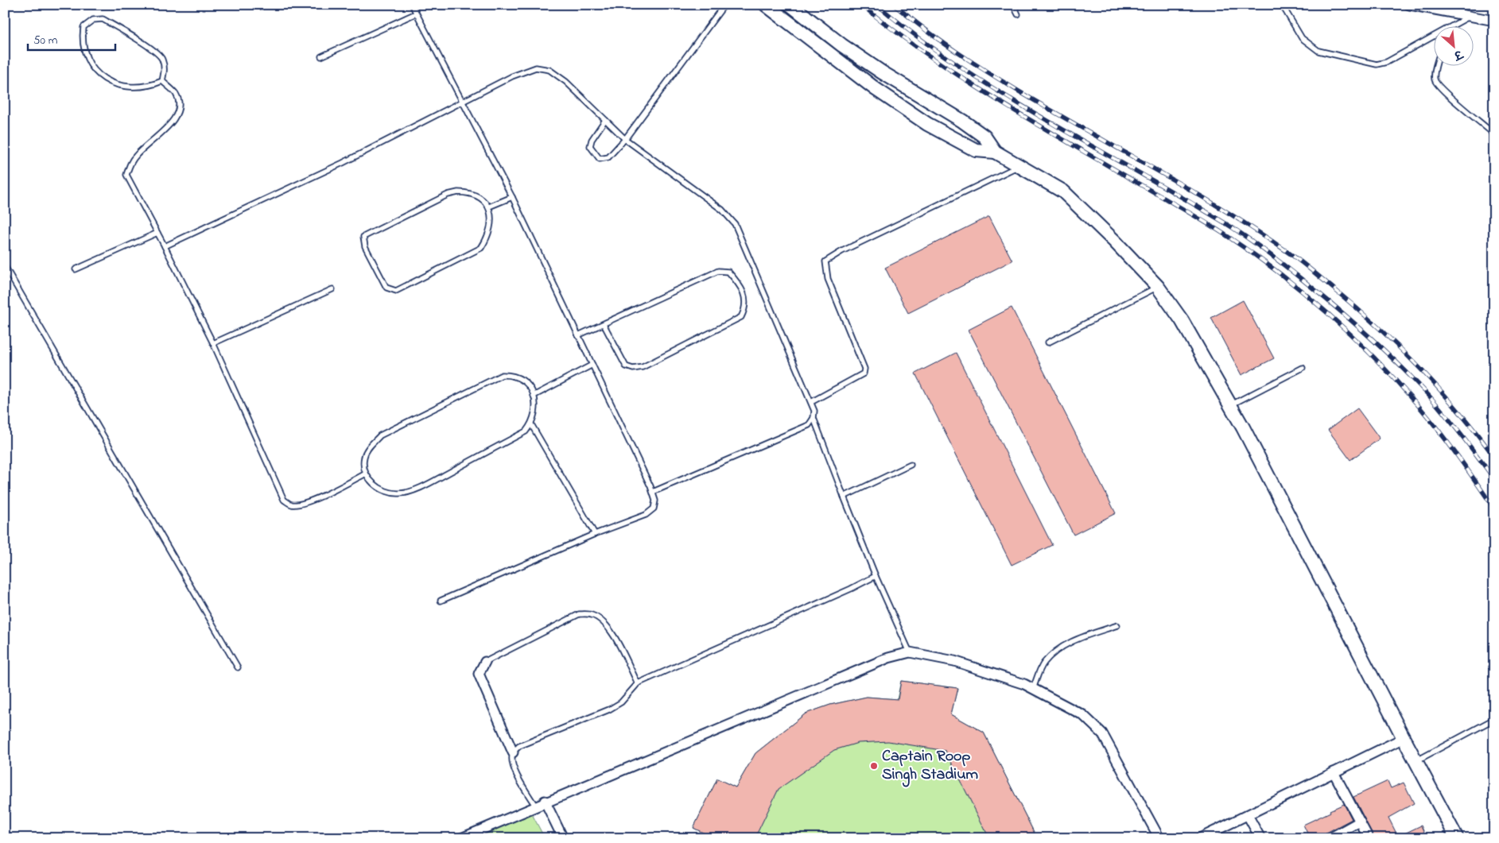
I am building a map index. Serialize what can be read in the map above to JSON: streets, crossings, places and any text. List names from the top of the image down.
{
  "places": ["Captain Roop Singh Stadium"],
  "scale_bar": "50 m",
  "north": "bottom right"
}
